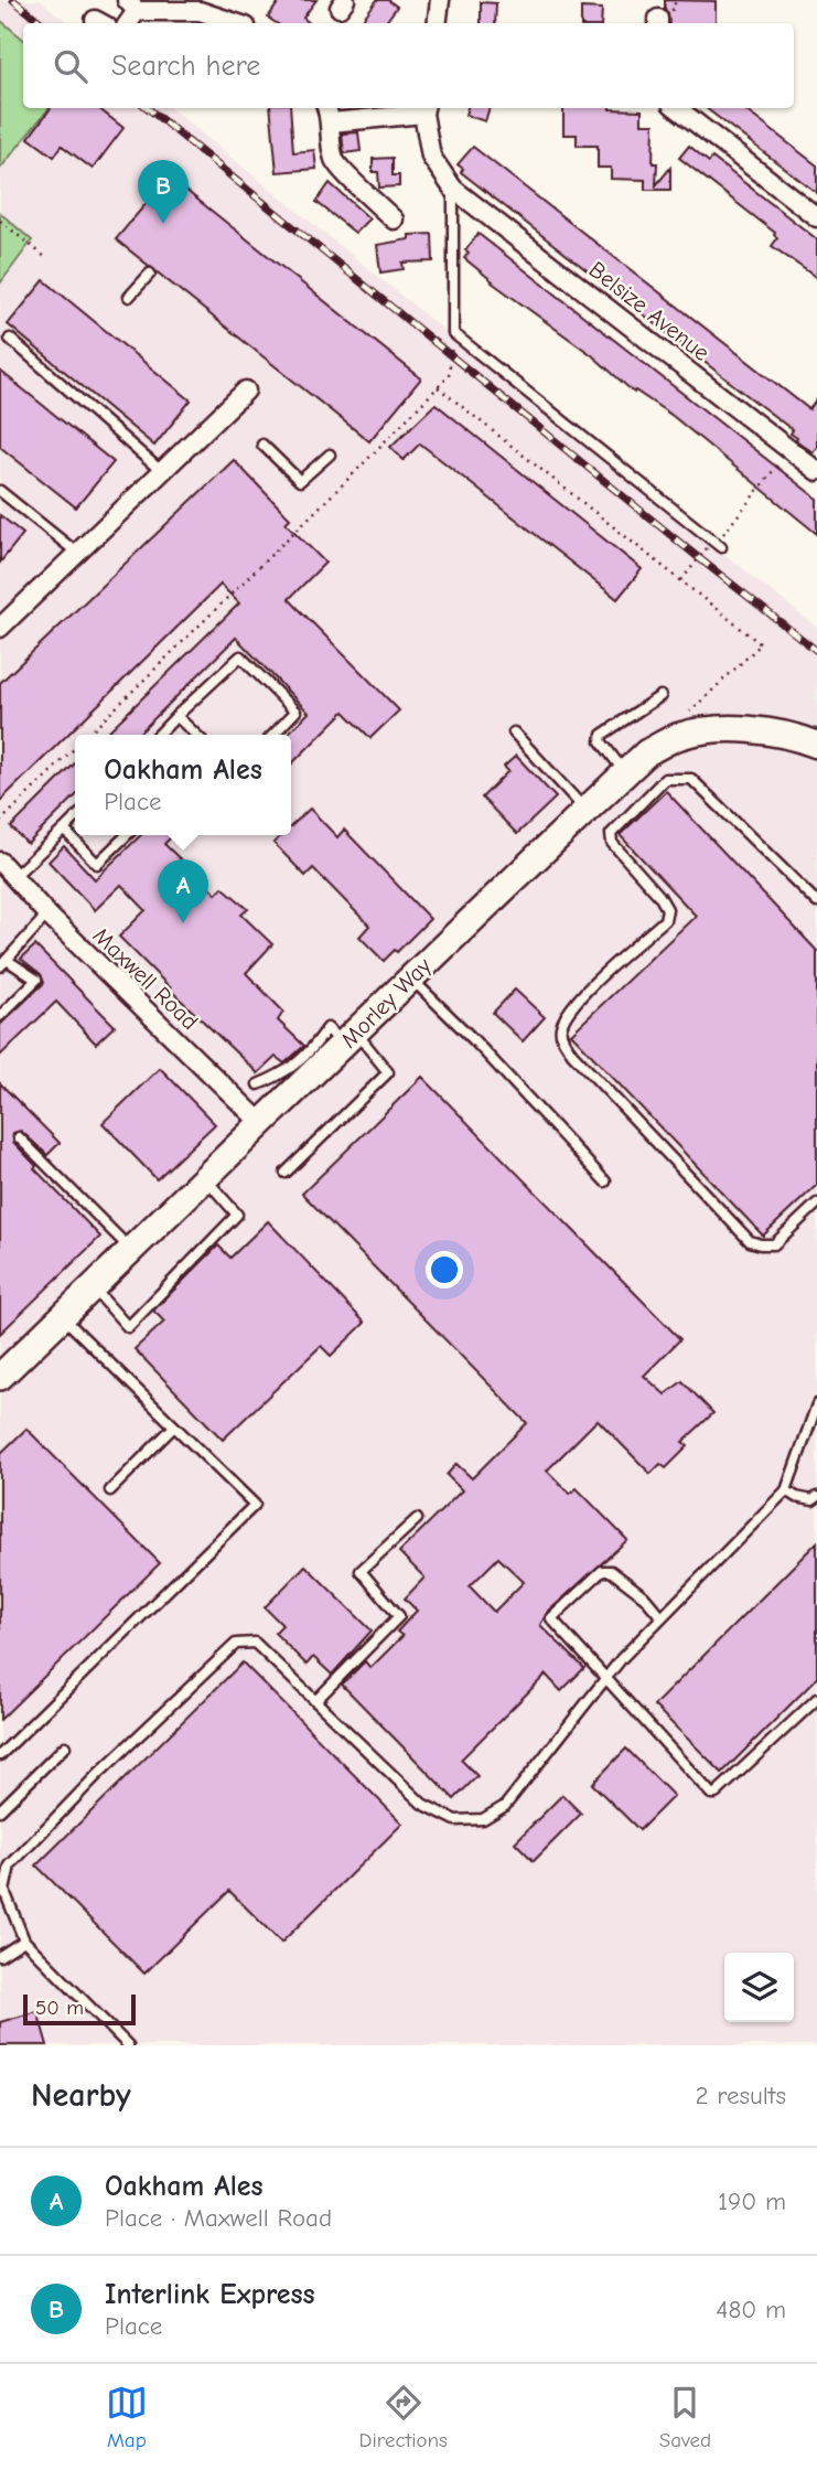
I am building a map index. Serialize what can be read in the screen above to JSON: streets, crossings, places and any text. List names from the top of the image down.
{
  "streets": {
    "street": ["Belsize Avenue", "Maxwell Road", "Morley Way"]
  },
  "crossings": [
    ["Maxwell Road", "Morley Way"]
  ],
  "scale_bar": "50 m",
  "page": {
    "search": "Search here",
    "pins": ["B", "A"],
    "popup": ["Oakham Ales", "Place"],
    "scale": "50 m",
    "heading": ["Nearby", "2 results"],
    "list": [
      {
        "mark": "A",
        "name": "Oakham Ales",
        "note": "Place · Maxwell Road",
        "value": "190 m"
      },
      {
        "mark": "B",
        "name": "Interlink Express",
        "note": "Place",
        "value": "480 m"
      }
    ],
    "nav": ["Map", "Directions", "Saved"]
  }
}
